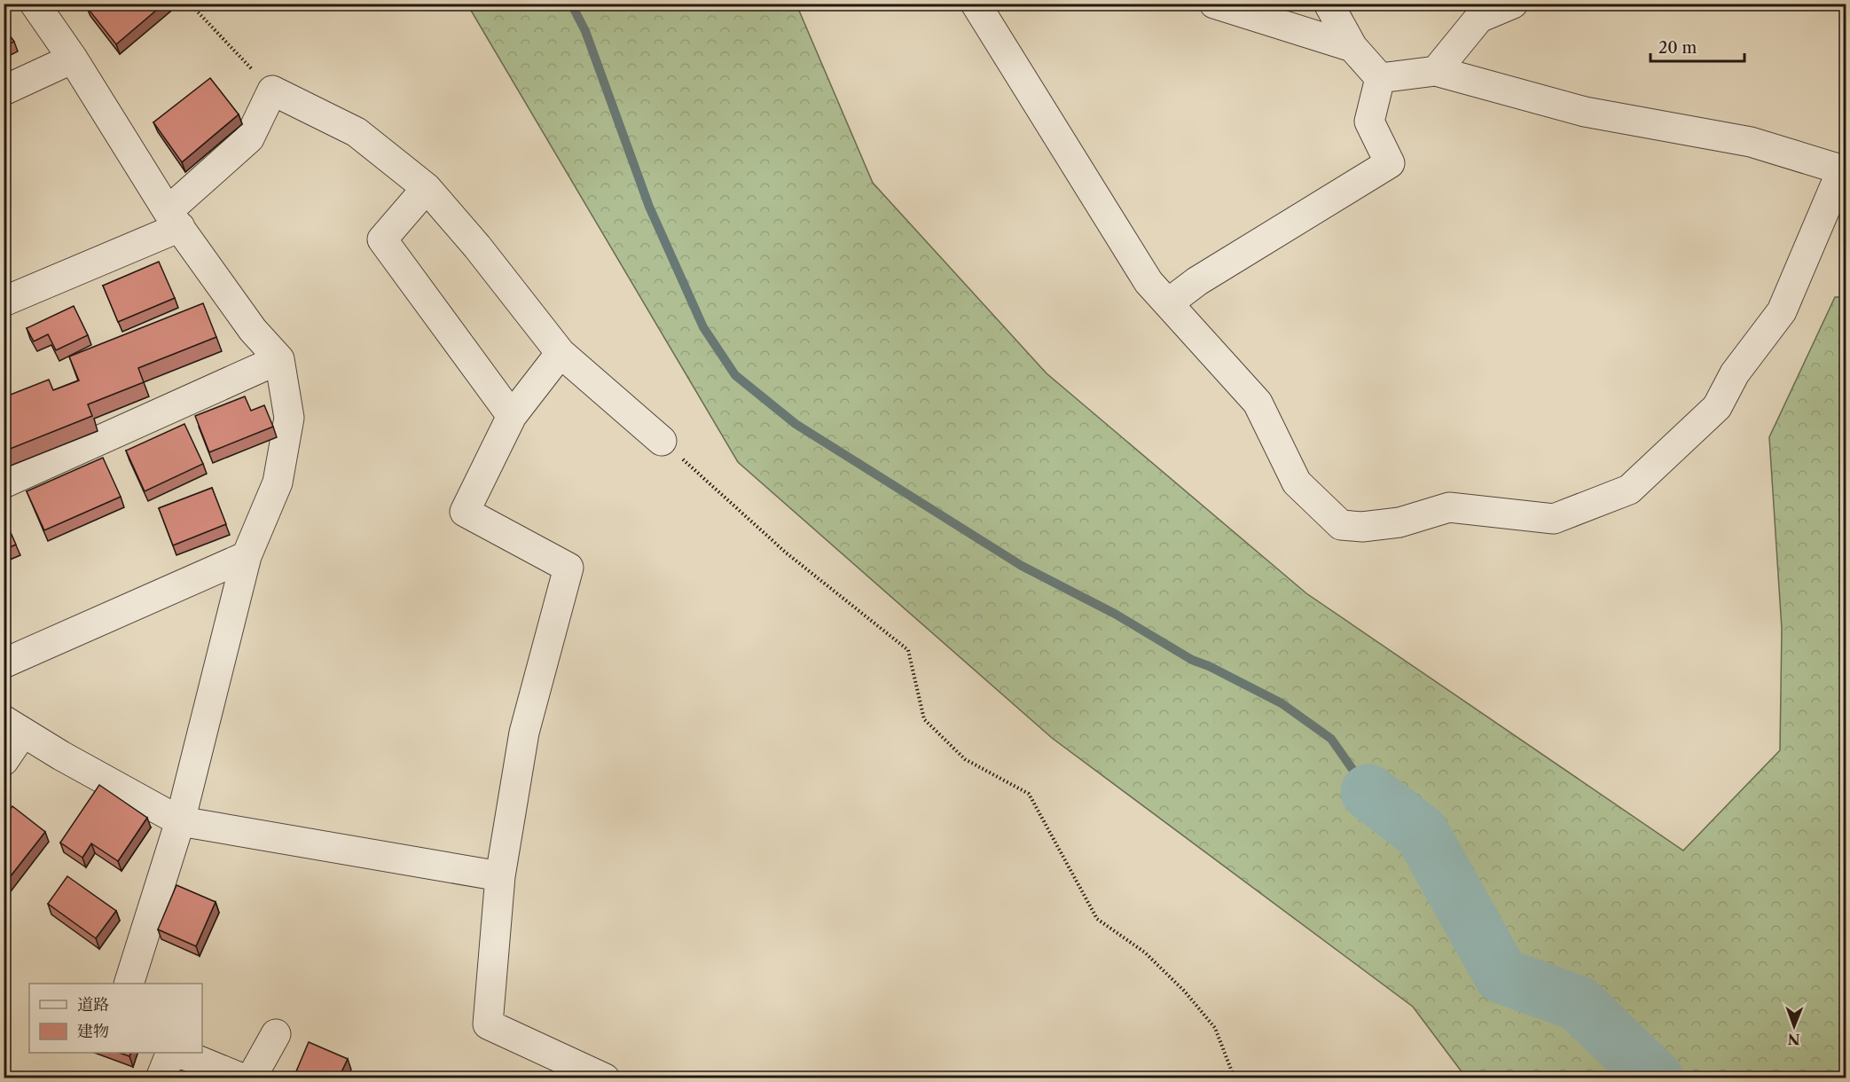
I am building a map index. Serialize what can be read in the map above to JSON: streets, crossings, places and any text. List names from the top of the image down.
{
  "legend": ["道路", "建物"],
  "scale_bar": "20 m",
  "north": "bottom"
}
